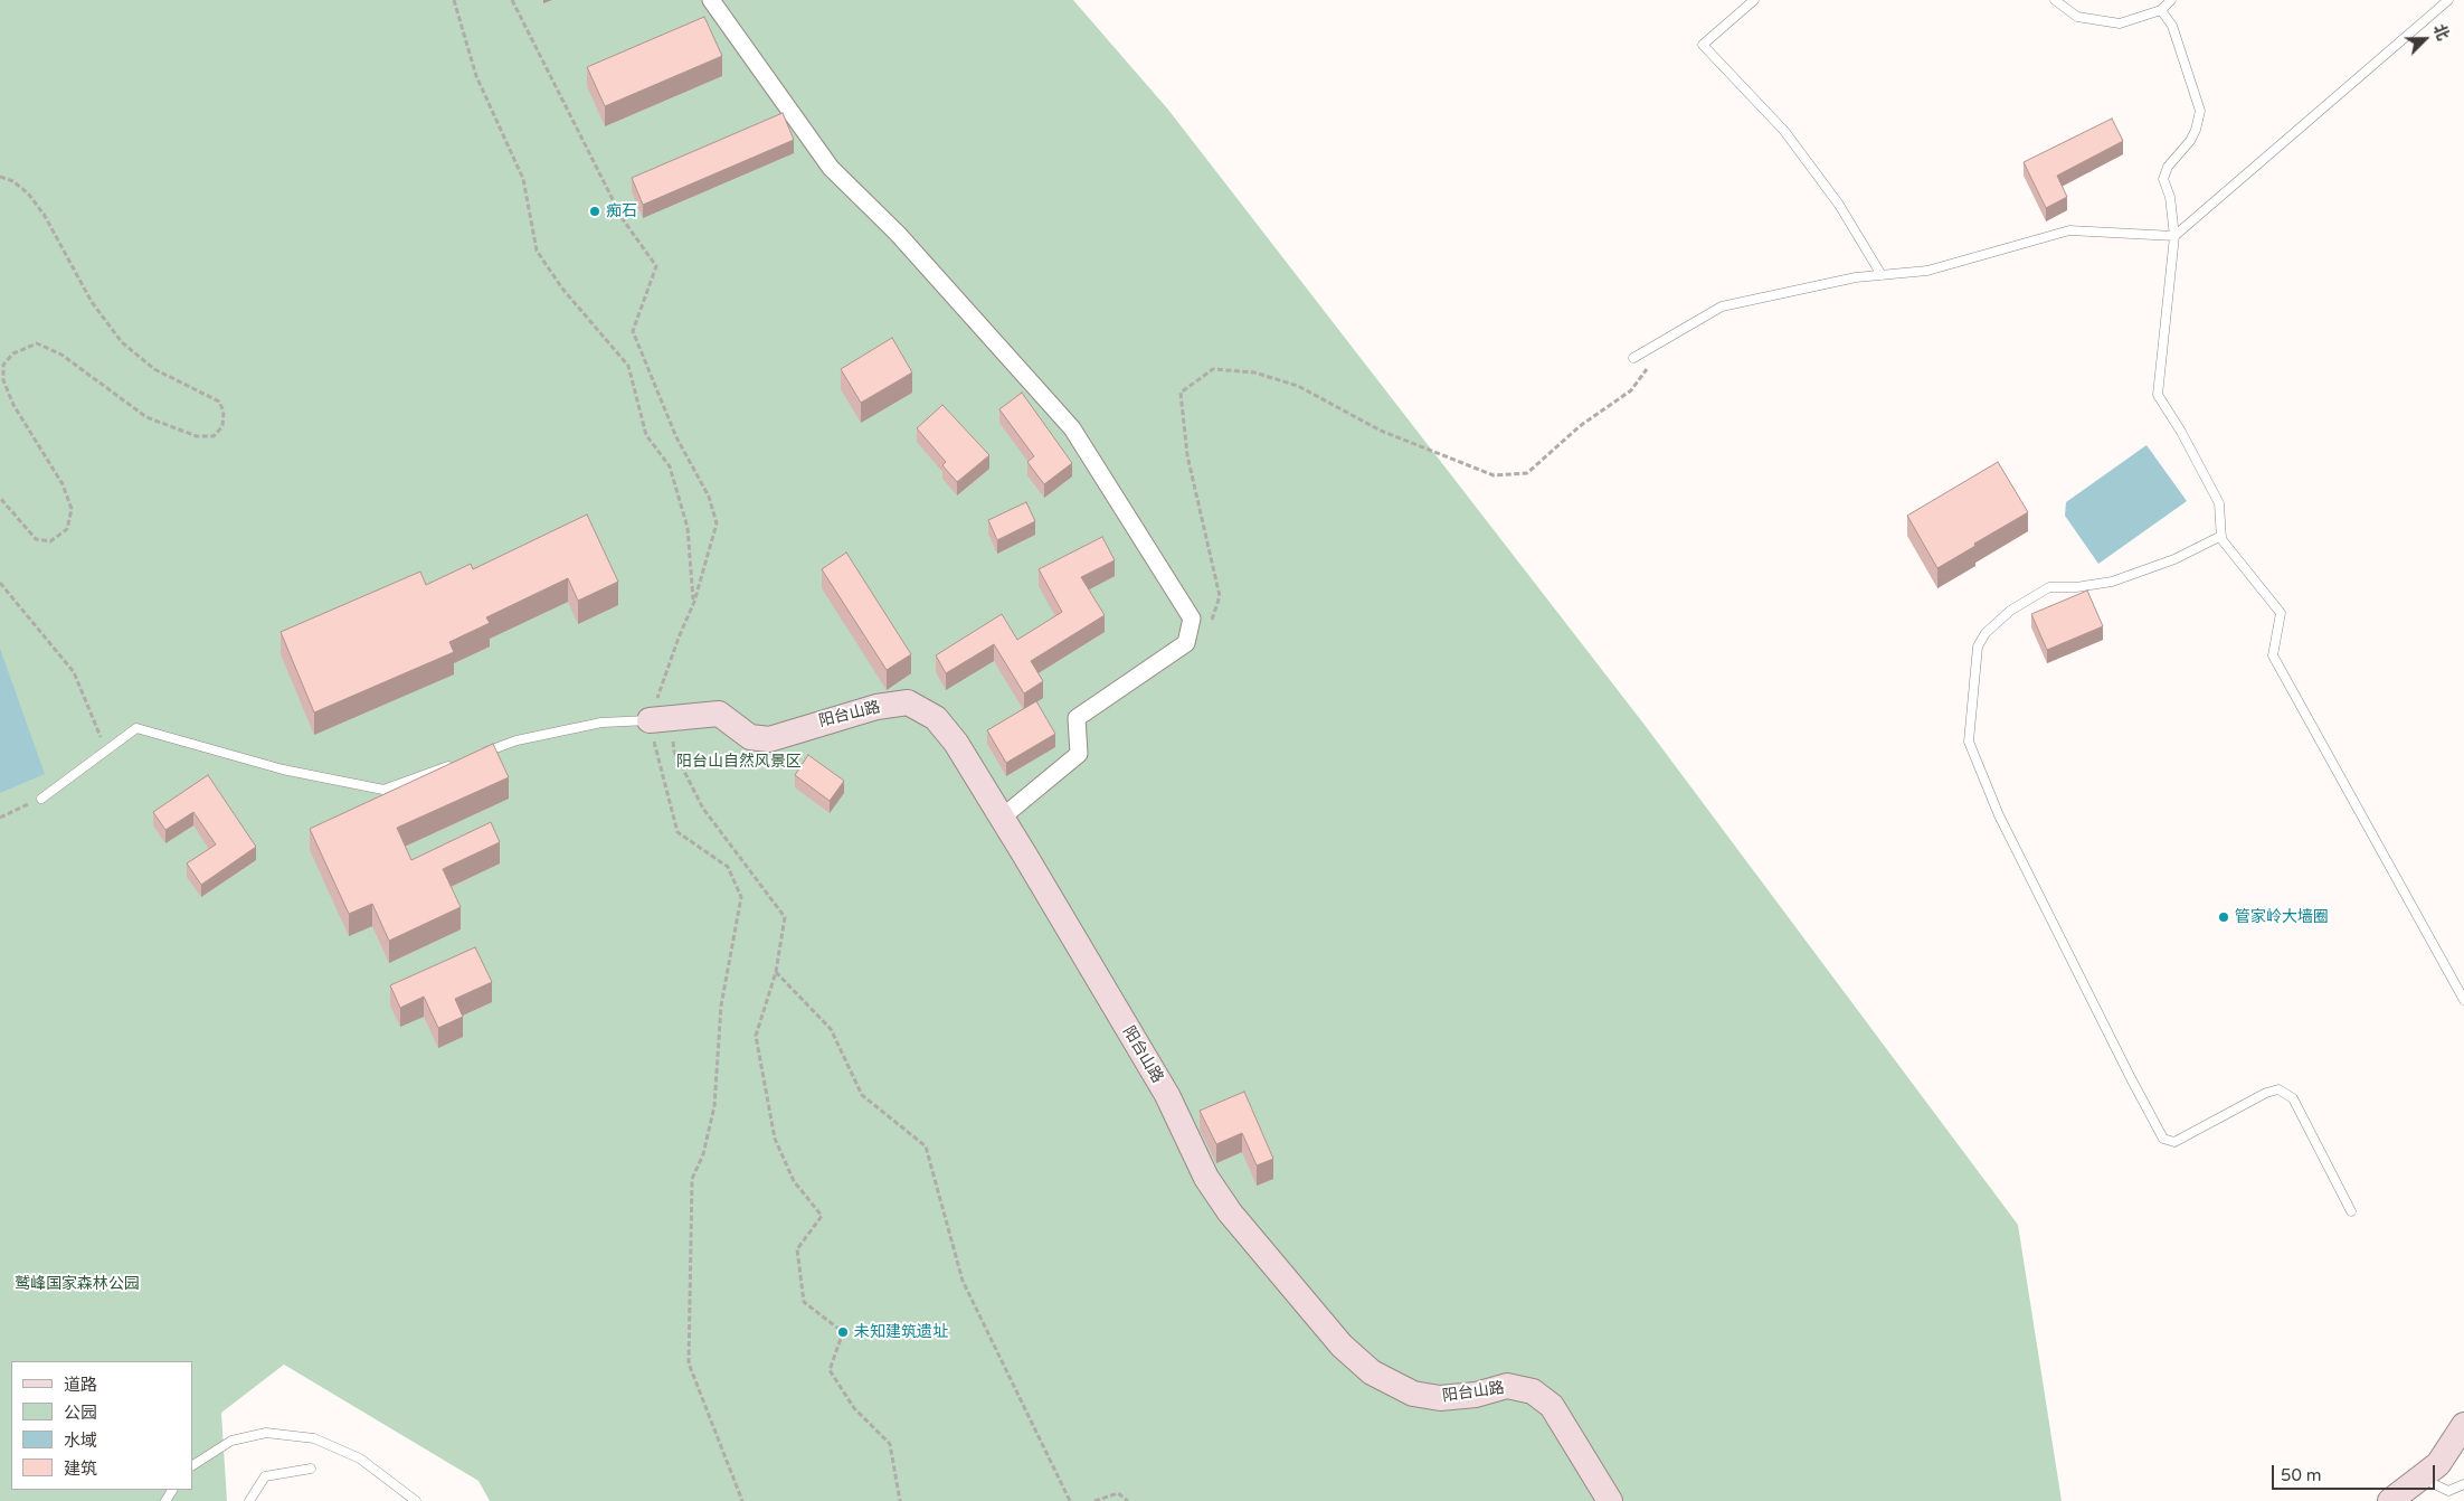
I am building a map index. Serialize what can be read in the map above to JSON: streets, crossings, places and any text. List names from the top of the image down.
{
  "streets": {
    "street": ["阳台山路"]
  },
  "parks": ["阳台山自然风景区", "鹫峰国家森林公园"],
  "places": ["痴石", "管家岭大墙圈", "未知建筑遗址"],
  "legend": [
    "道路",
    "公园",
    "水域",
    "建筑"
  ],
  "scale_bar": "50 m",
  "north": "top right"
}
